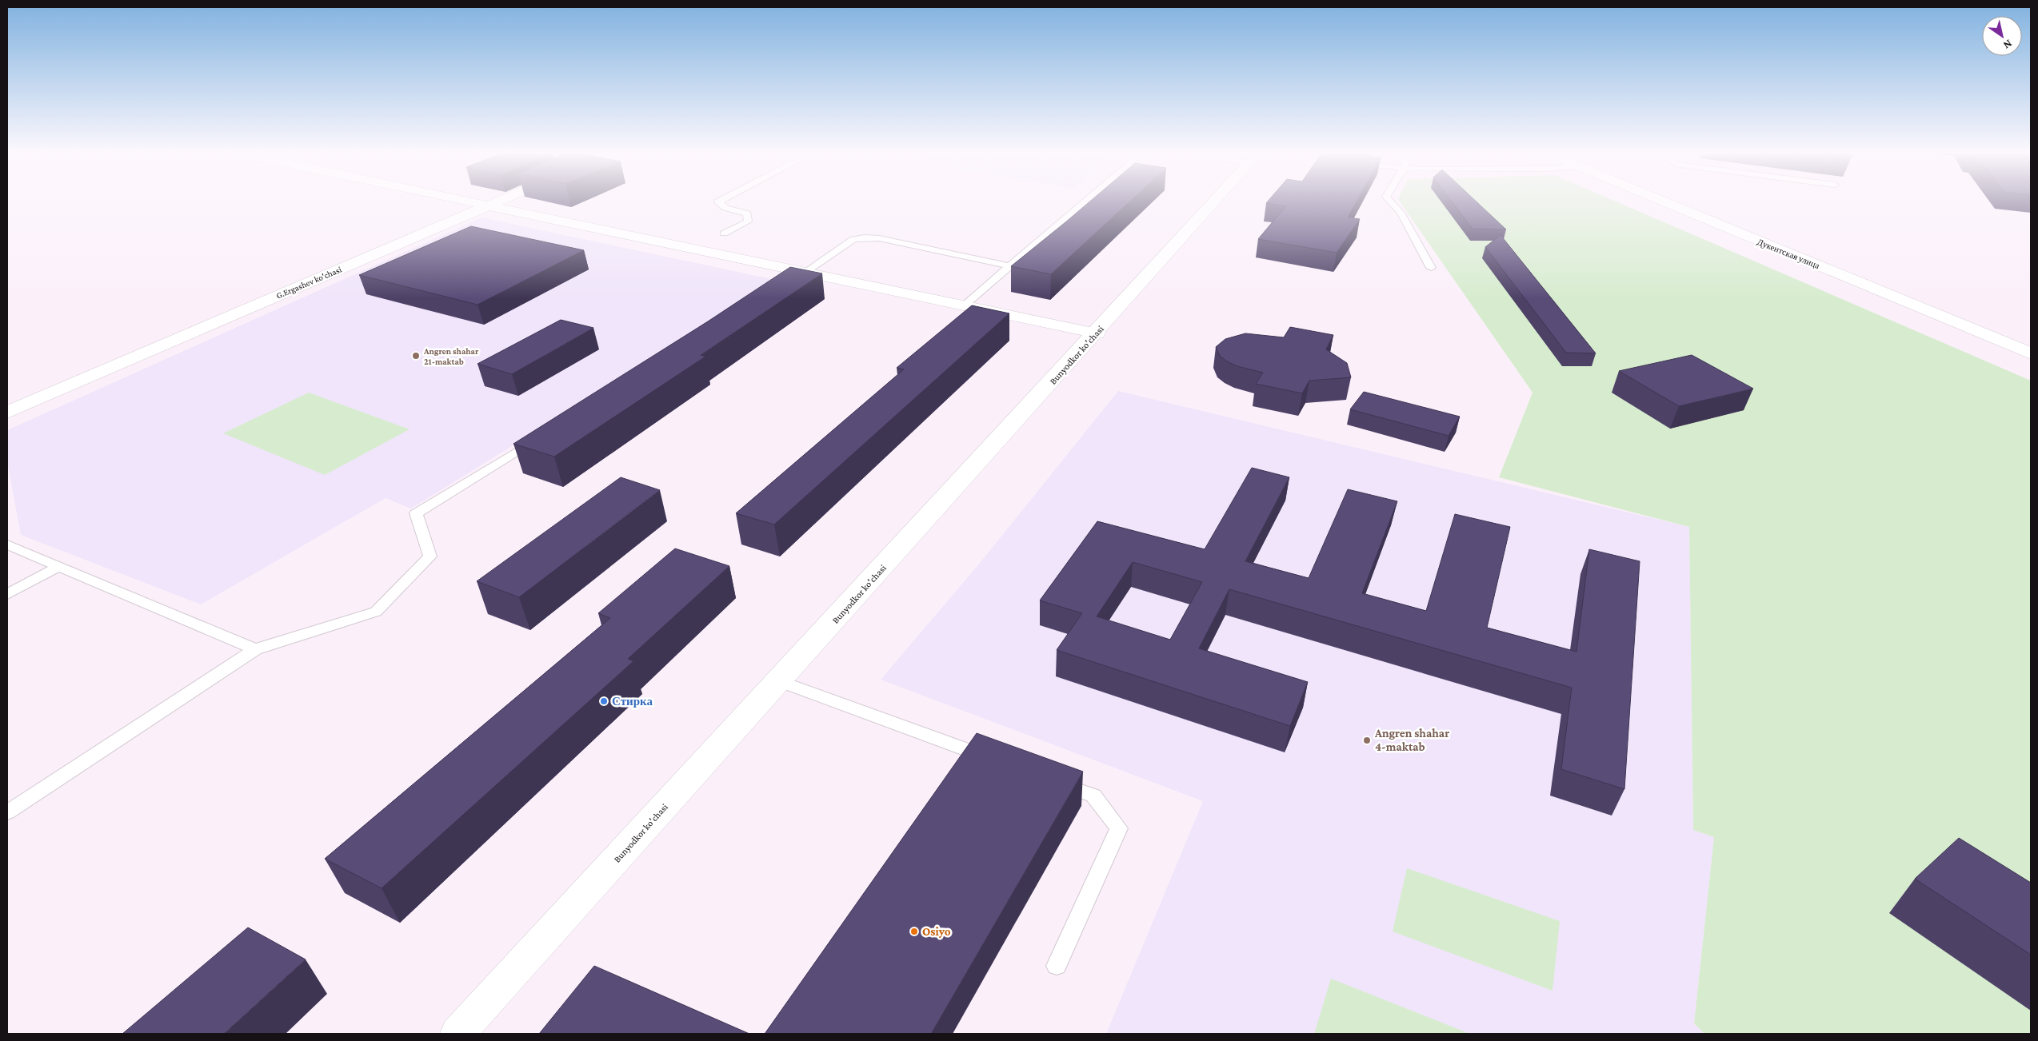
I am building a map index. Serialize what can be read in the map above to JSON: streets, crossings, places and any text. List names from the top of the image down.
{
  "streets": {
    "street": ["Дукентская улица", "G.Ergashev ko'chasi", "Bunyodkor ko'chasi"]
  },
  "places": [
    "Angren shahar 21-maktab",
    "Стирка",
    "Angren shahar 4-maktab",
    "Osiyo"
  ],
  "north": "bottom right"
}
